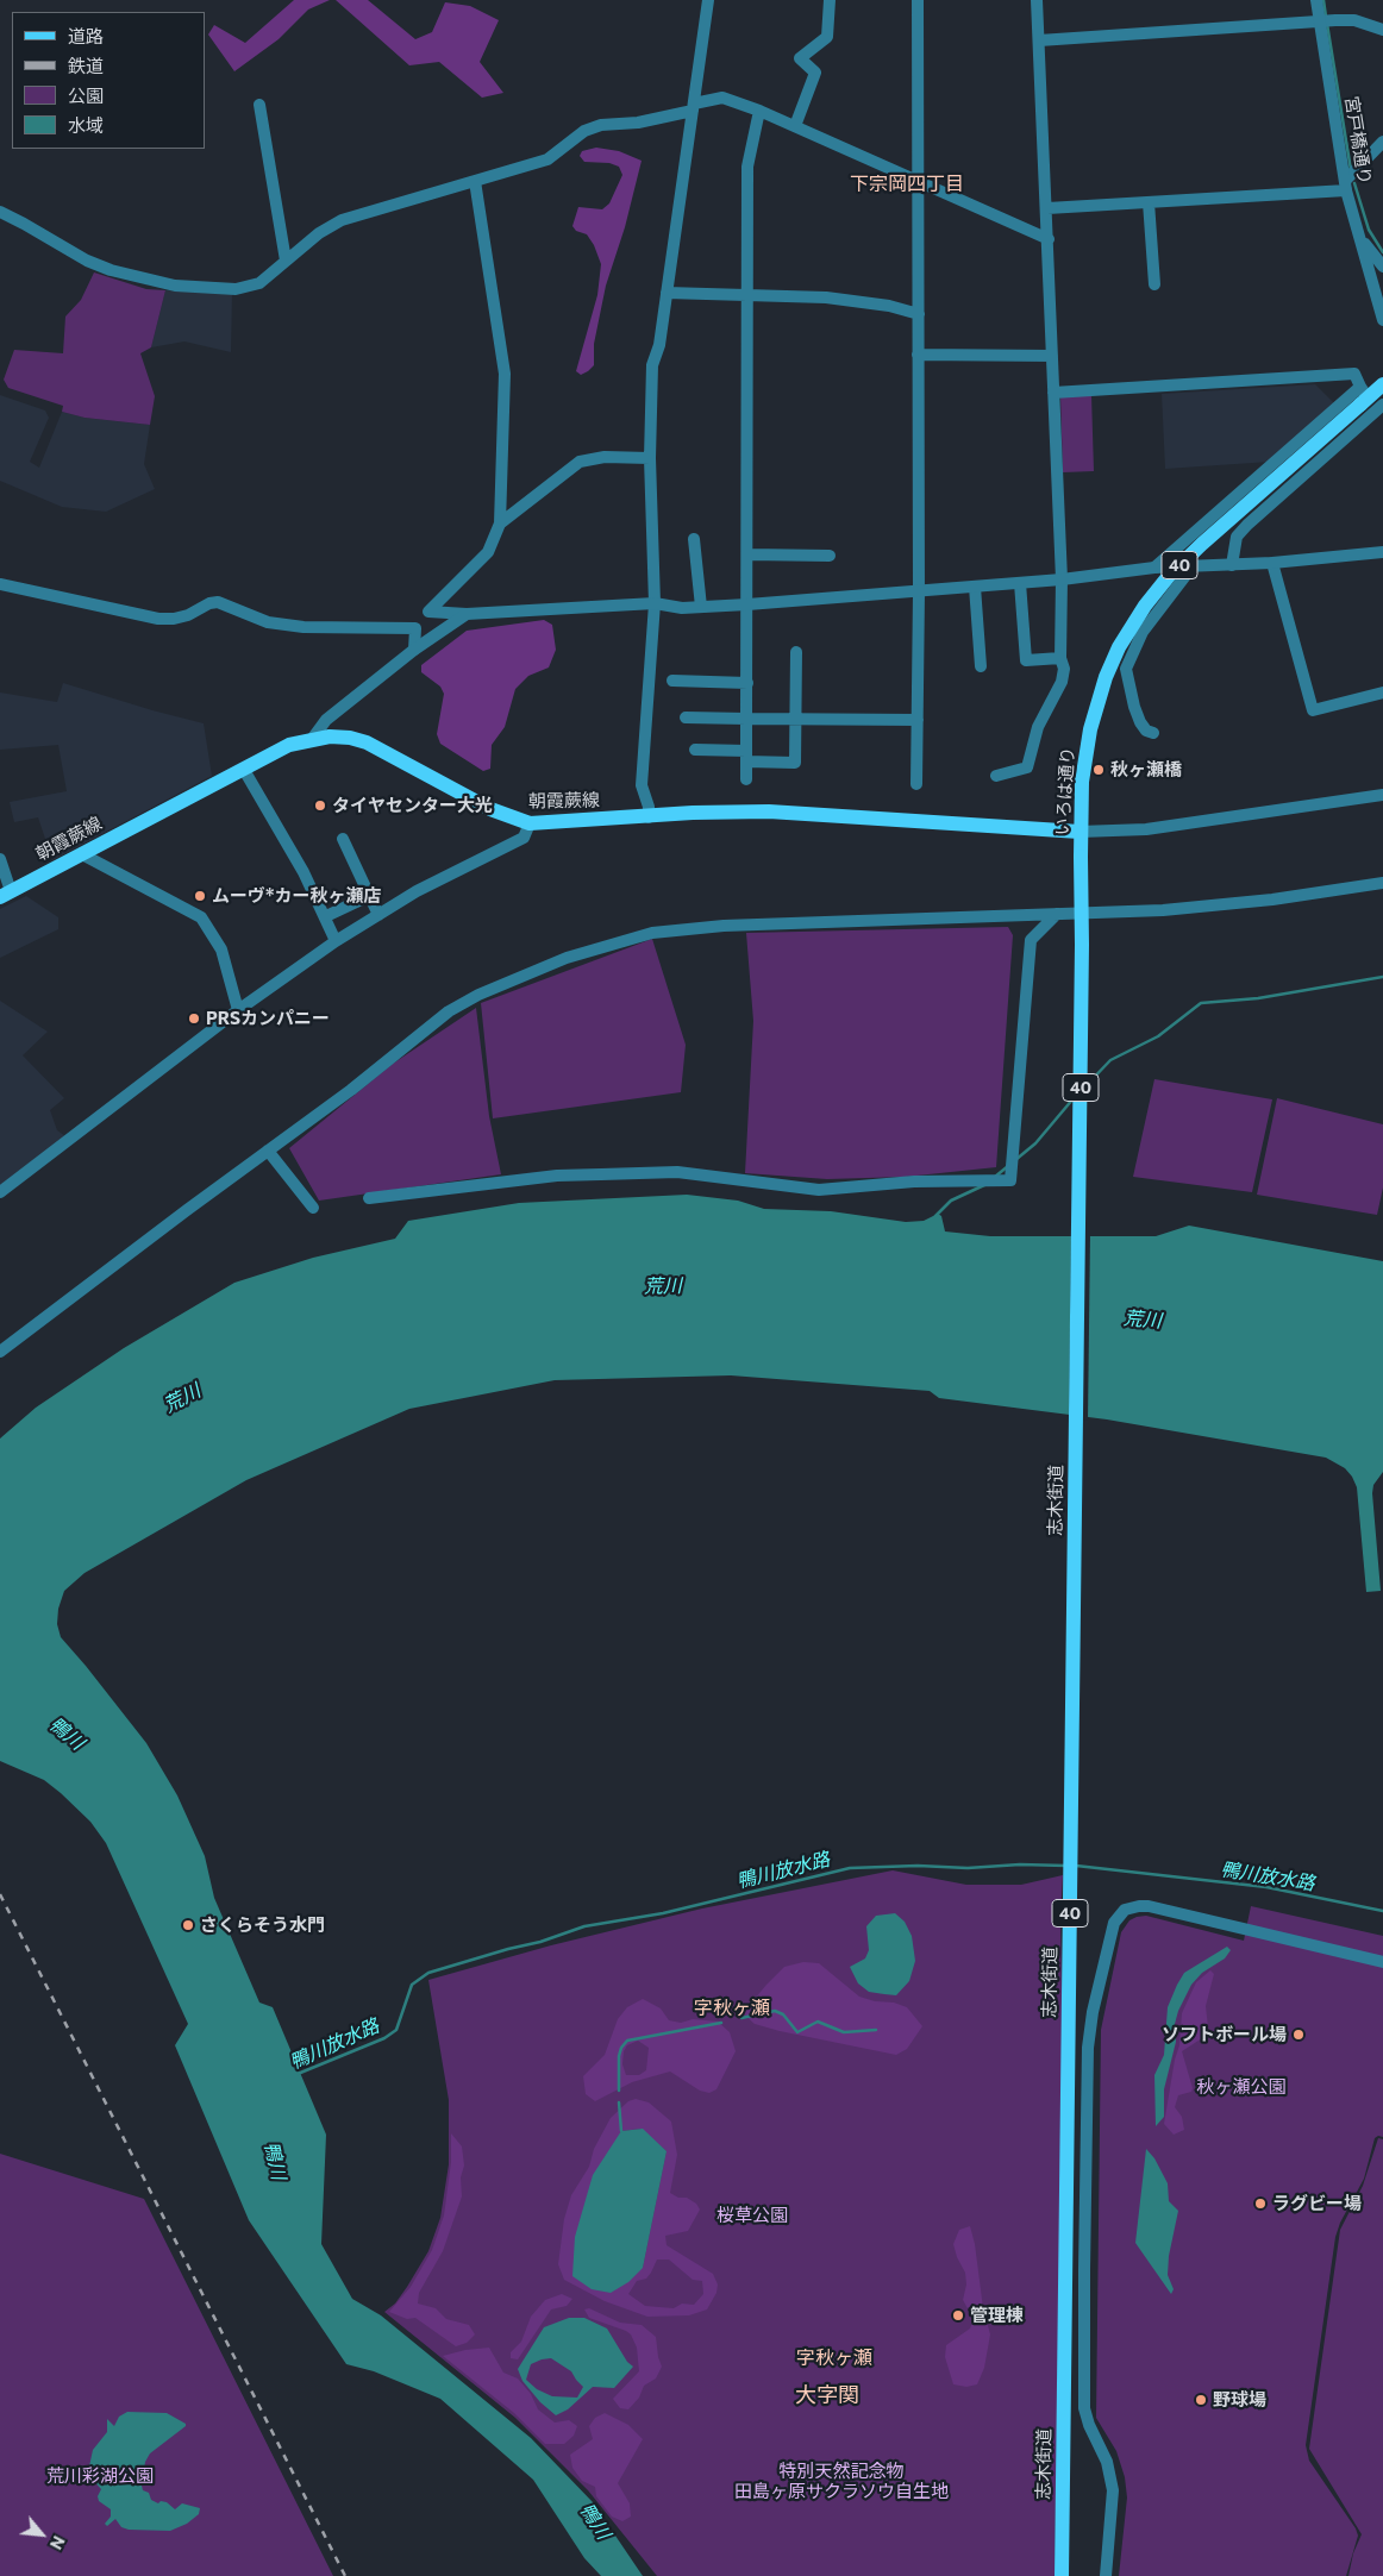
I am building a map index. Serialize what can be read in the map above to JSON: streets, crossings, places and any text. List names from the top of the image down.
{
  "streets": {
    "main road": [
      "40",
      "いろは通り",
      "朝霞蕨線",
      "志木街道"
    ],
    "street": ["宮戸橋通り"]
  },
  "crossings": [
    ["いろは通り", "朝霞蕨線"],
    ["いろは通り", "志木街道"]
  ],
  "districts": [
    "下宗岡四丁目",
    "字秋ヶ瀬",
    "字秋ヶ瀬",
    "大字関"
  ],
  "water": ["荒川", "鴨川", "鴨川放水路"],
  "parks": [
    "秋ヶ瀬公園",
    "桜草公園",
    "特別天然記念物 田島ヶ原サクラソウ自生地",
    "荒川彩湖公園"
  ],
  "places": [
    "秋ヶ瀬橋",
    "タイヤセンター大光",
    "ムーヴ*カー秋ヶ瀬店",
    "PRSカンパニー",
    "さくらそう水門",
    "ソフトボール場",
    "ラグビー場",
    "管理棟",
    "野球場"
  ],
  "legend": [
    "道路",
    "鉄道",
    "公園",
    "水域"
  ],
  "north": "bottom right"
}
